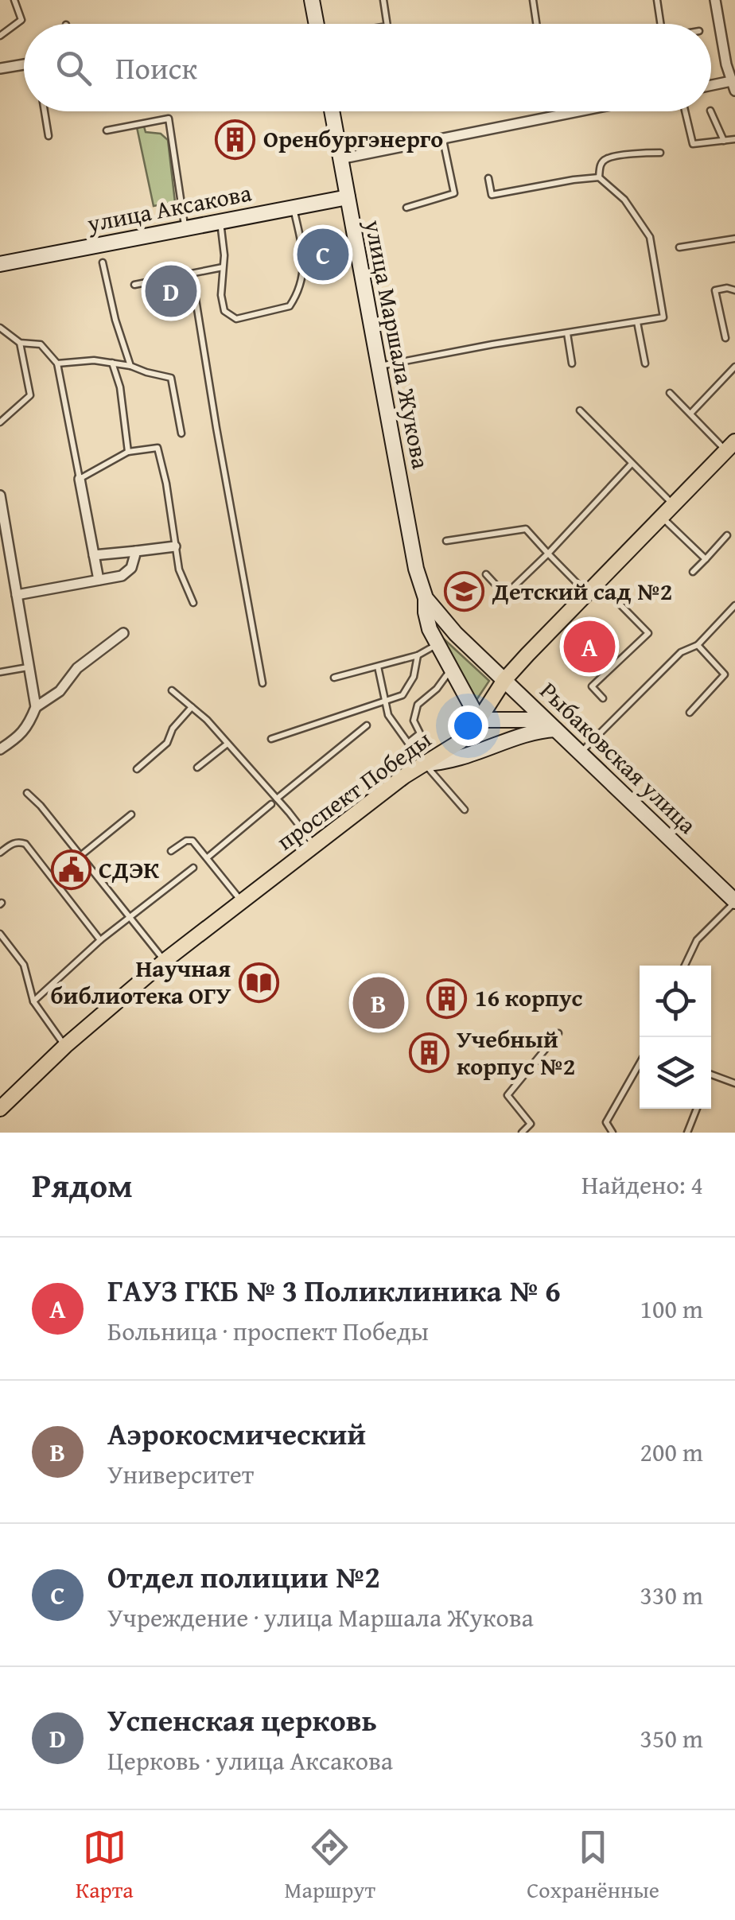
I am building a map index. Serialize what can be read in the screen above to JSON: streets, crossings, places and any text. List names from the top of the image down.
{
  "streets": {
    "main road": [
      "улица Аксакова",
      "улица Маршала Жукова",
      "Рыбаковская улица",
      "проспект Победы"
    ]
  },
  "crossings": [
    ["улица Аксакова", "улица Маршала Жукова"],
    ["улица Маршала Жукова", "Рыбаковская улица"],
    ["улица Маршала Жукова", "проспект Победы"],
    ["Рыбаковская улица", "проспект Победы"]
  ],
  "places": {
    "building": ["Оренбургэнерго", "16 корпус", "Учебный корпус №2"],
    "school or university": ["Детский сад №2"],
    "public building": ["СДЭК"],
    "library": ["Научная библиотека ОГУ"]
  },
  "page": {
    "search": "Поиск",
    "pins": [
      "C",
      "D",
      "A",
      "B"
    ],
    "heading": ["Рядом", "Найдено: 4"],
    "list": [
      {
        "mark": "A",
        "name": "ГАУЗ ГКБ № 3 Поликлиника № 6",
        "note": "Больница · проспект Победы",
        "value": "100 m"
      },
      {
        "mark": "B",
        "name": "Аэрокосмический",
        "note": "Университет",
        "value": "200 m"
      },
      {
        "mark": "C",
        "name": "Отдел полиции №2",
        "note": "Учреждение · улица Маршала Жукова",
        "value": "330 m"
      },
      {
        "mark": "D",
        "name": "Успенская церковь",
        "note": "Церковь · улица Аксакова",
        "value": "350 m"
      }
    ],
    "nav": ["Карта", "Маршрут", "Сохранённые"]
  }
}
